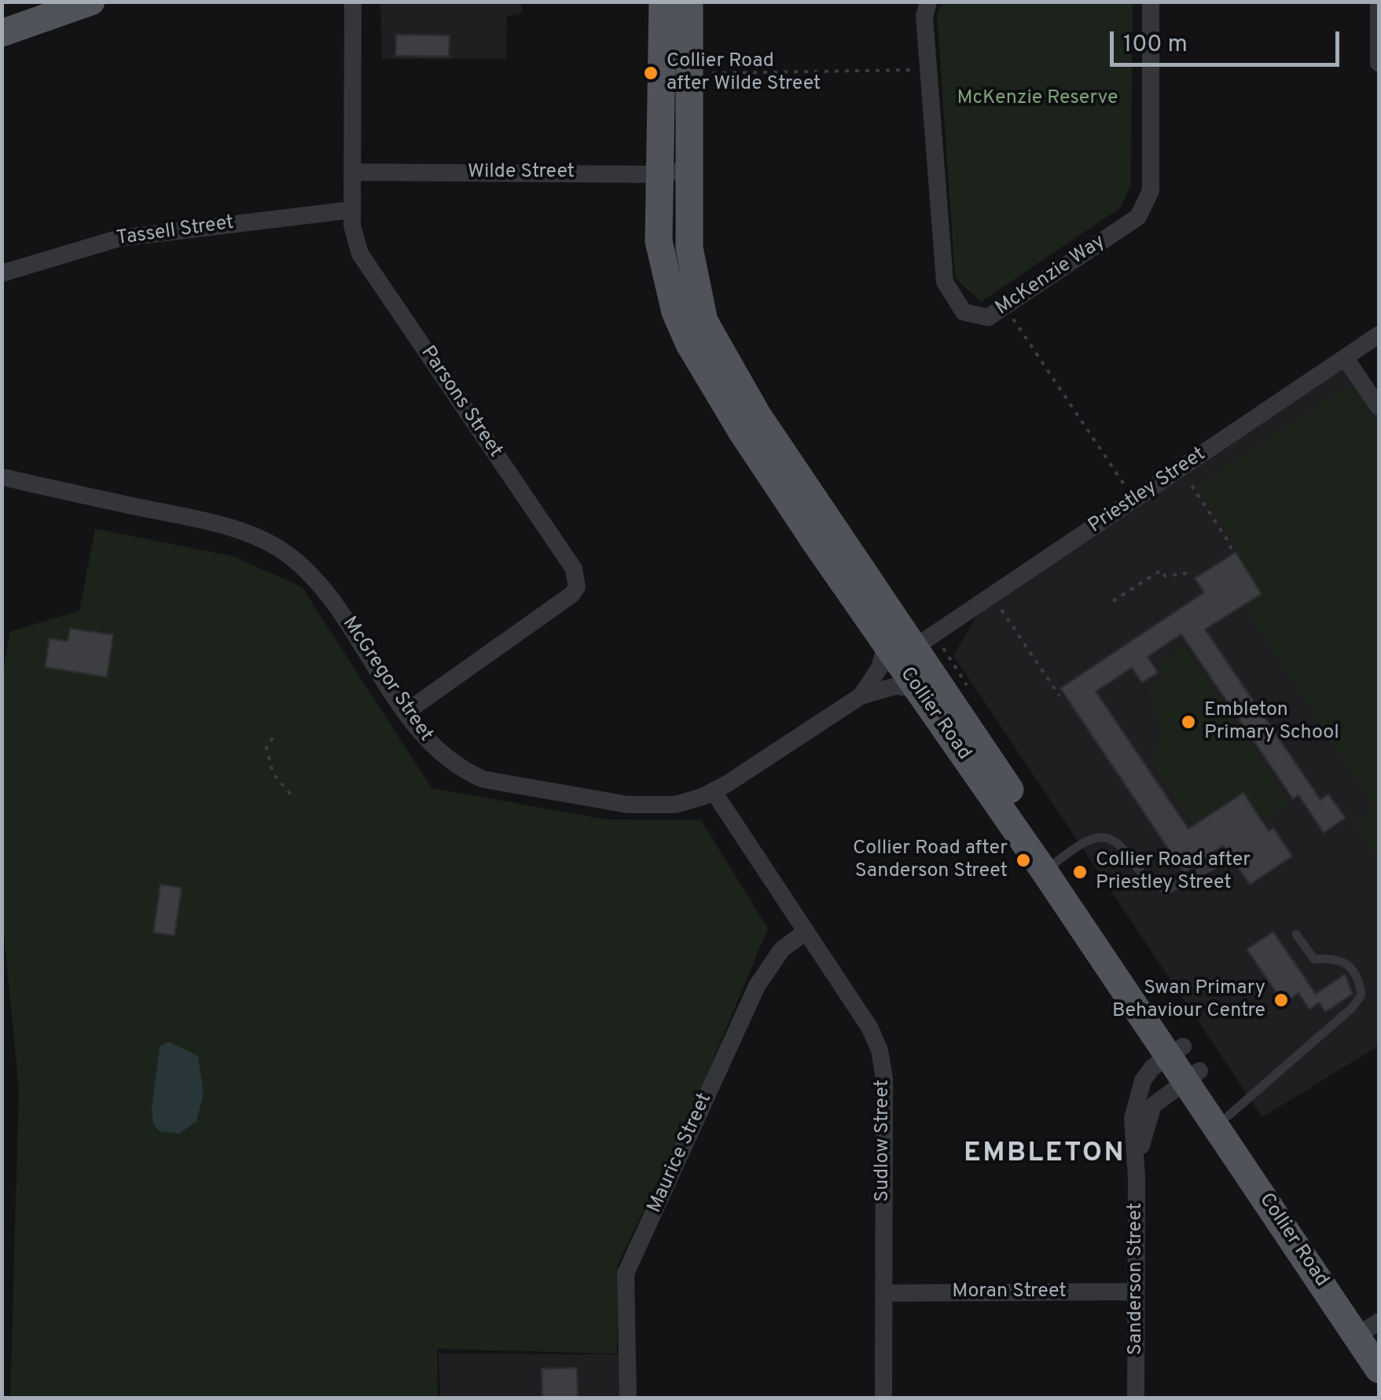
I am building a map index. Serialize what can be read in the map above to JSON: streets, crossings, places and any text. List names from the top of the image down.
{
  "streets": {
    "main road": ["Collier Road"],
    "street": [
      "Wilde Street",
      "Tassell Street",
      "McKenzie Way",
      "Parsons Street",
      "Priestley Street",
      "McGregor Street",
      "Sudlow Street",
      "Maurice Street",
      "Sanderson Street",
      "Moran Street"
    ]
  },
  "crossings": [
    ["Wilde Street", "Parsons Street"],
    ["Wilde Street", "Collier Road"],
    ["Tassell Street", "Parsons Street"],
    ["Parsons Street", "McGregor Street"],
    ["Priestley Street", "Collier Road"],
    ["McGregor Street", "Collier Road"],
    ["McGregor Street", "Sudlow Street"],
    ["Collier Road", "Sanderson Street"],
    ["Sudlow Street", "Maurice Street"],
    ["Sudlow Street", "Moran Street"],
    ["Sanderson Street", "Moran Street"]
  ],
  "districts": ["EMBLETON"],
  "parks": ["McKenzie Reserve"],
  "places": [
    "Collier Road after Wilde Street",
    "Embleton Primary School",
    "Collier Road after Sanderson Street",
    "Collier Road after Priestley Street",
    "Swan Primary Behaviour Centre"
  ],
  "scale_bar": "100 m"
}
